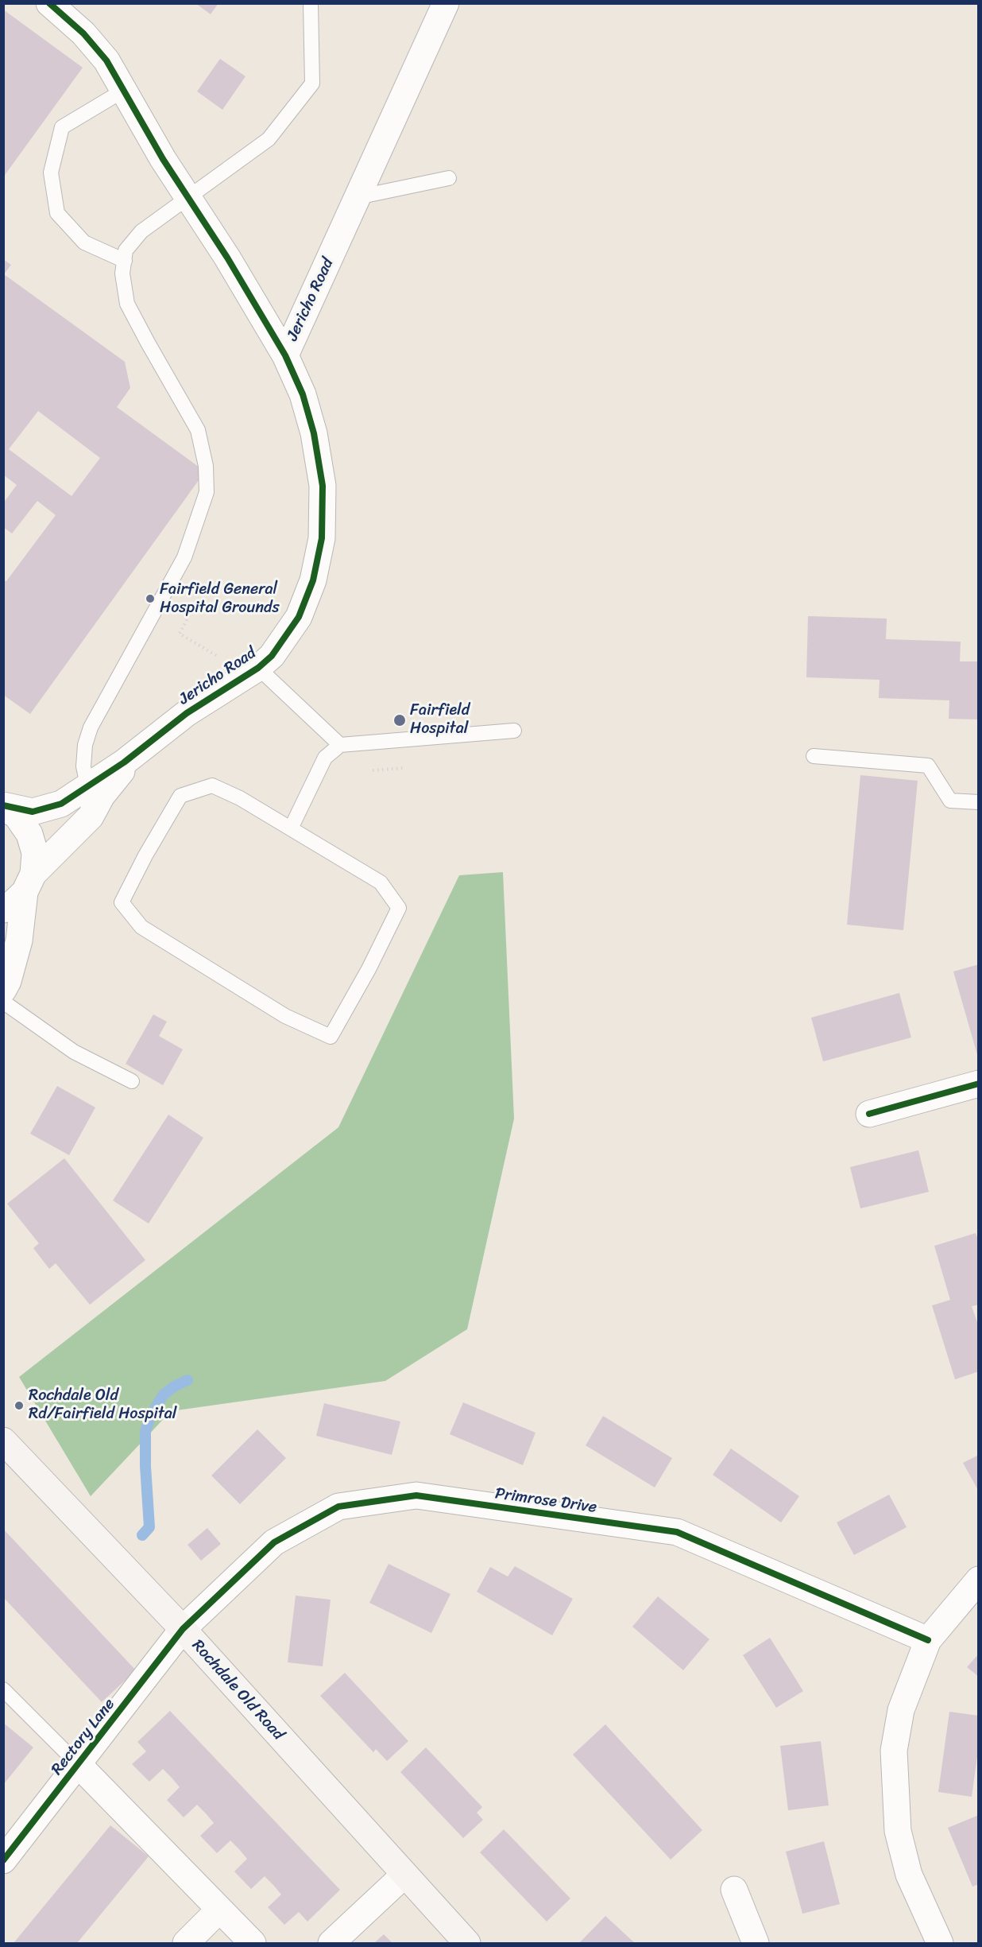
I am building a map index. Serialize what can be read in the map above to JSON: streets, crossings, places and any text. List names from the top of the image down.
{
  "streets": {
    "main road": ["Rochdale Old Road"],
    "street": ["Jericho Road", "Primrose Drive", "Rectory Lane"]
  },
  "crossings": [
    ["Primrose Drive", "Rochdale Old Road"],
    ["Primrose Drive", "Rectory Lane"],
    ["Rochdale Old Road", "Rectory Lane"]
  ],
  "places": ["Fairfield General Hospital Grounds", "Fairfield Hospital", "Rochdale Old Rd/Fairfield Hospital"]
}
